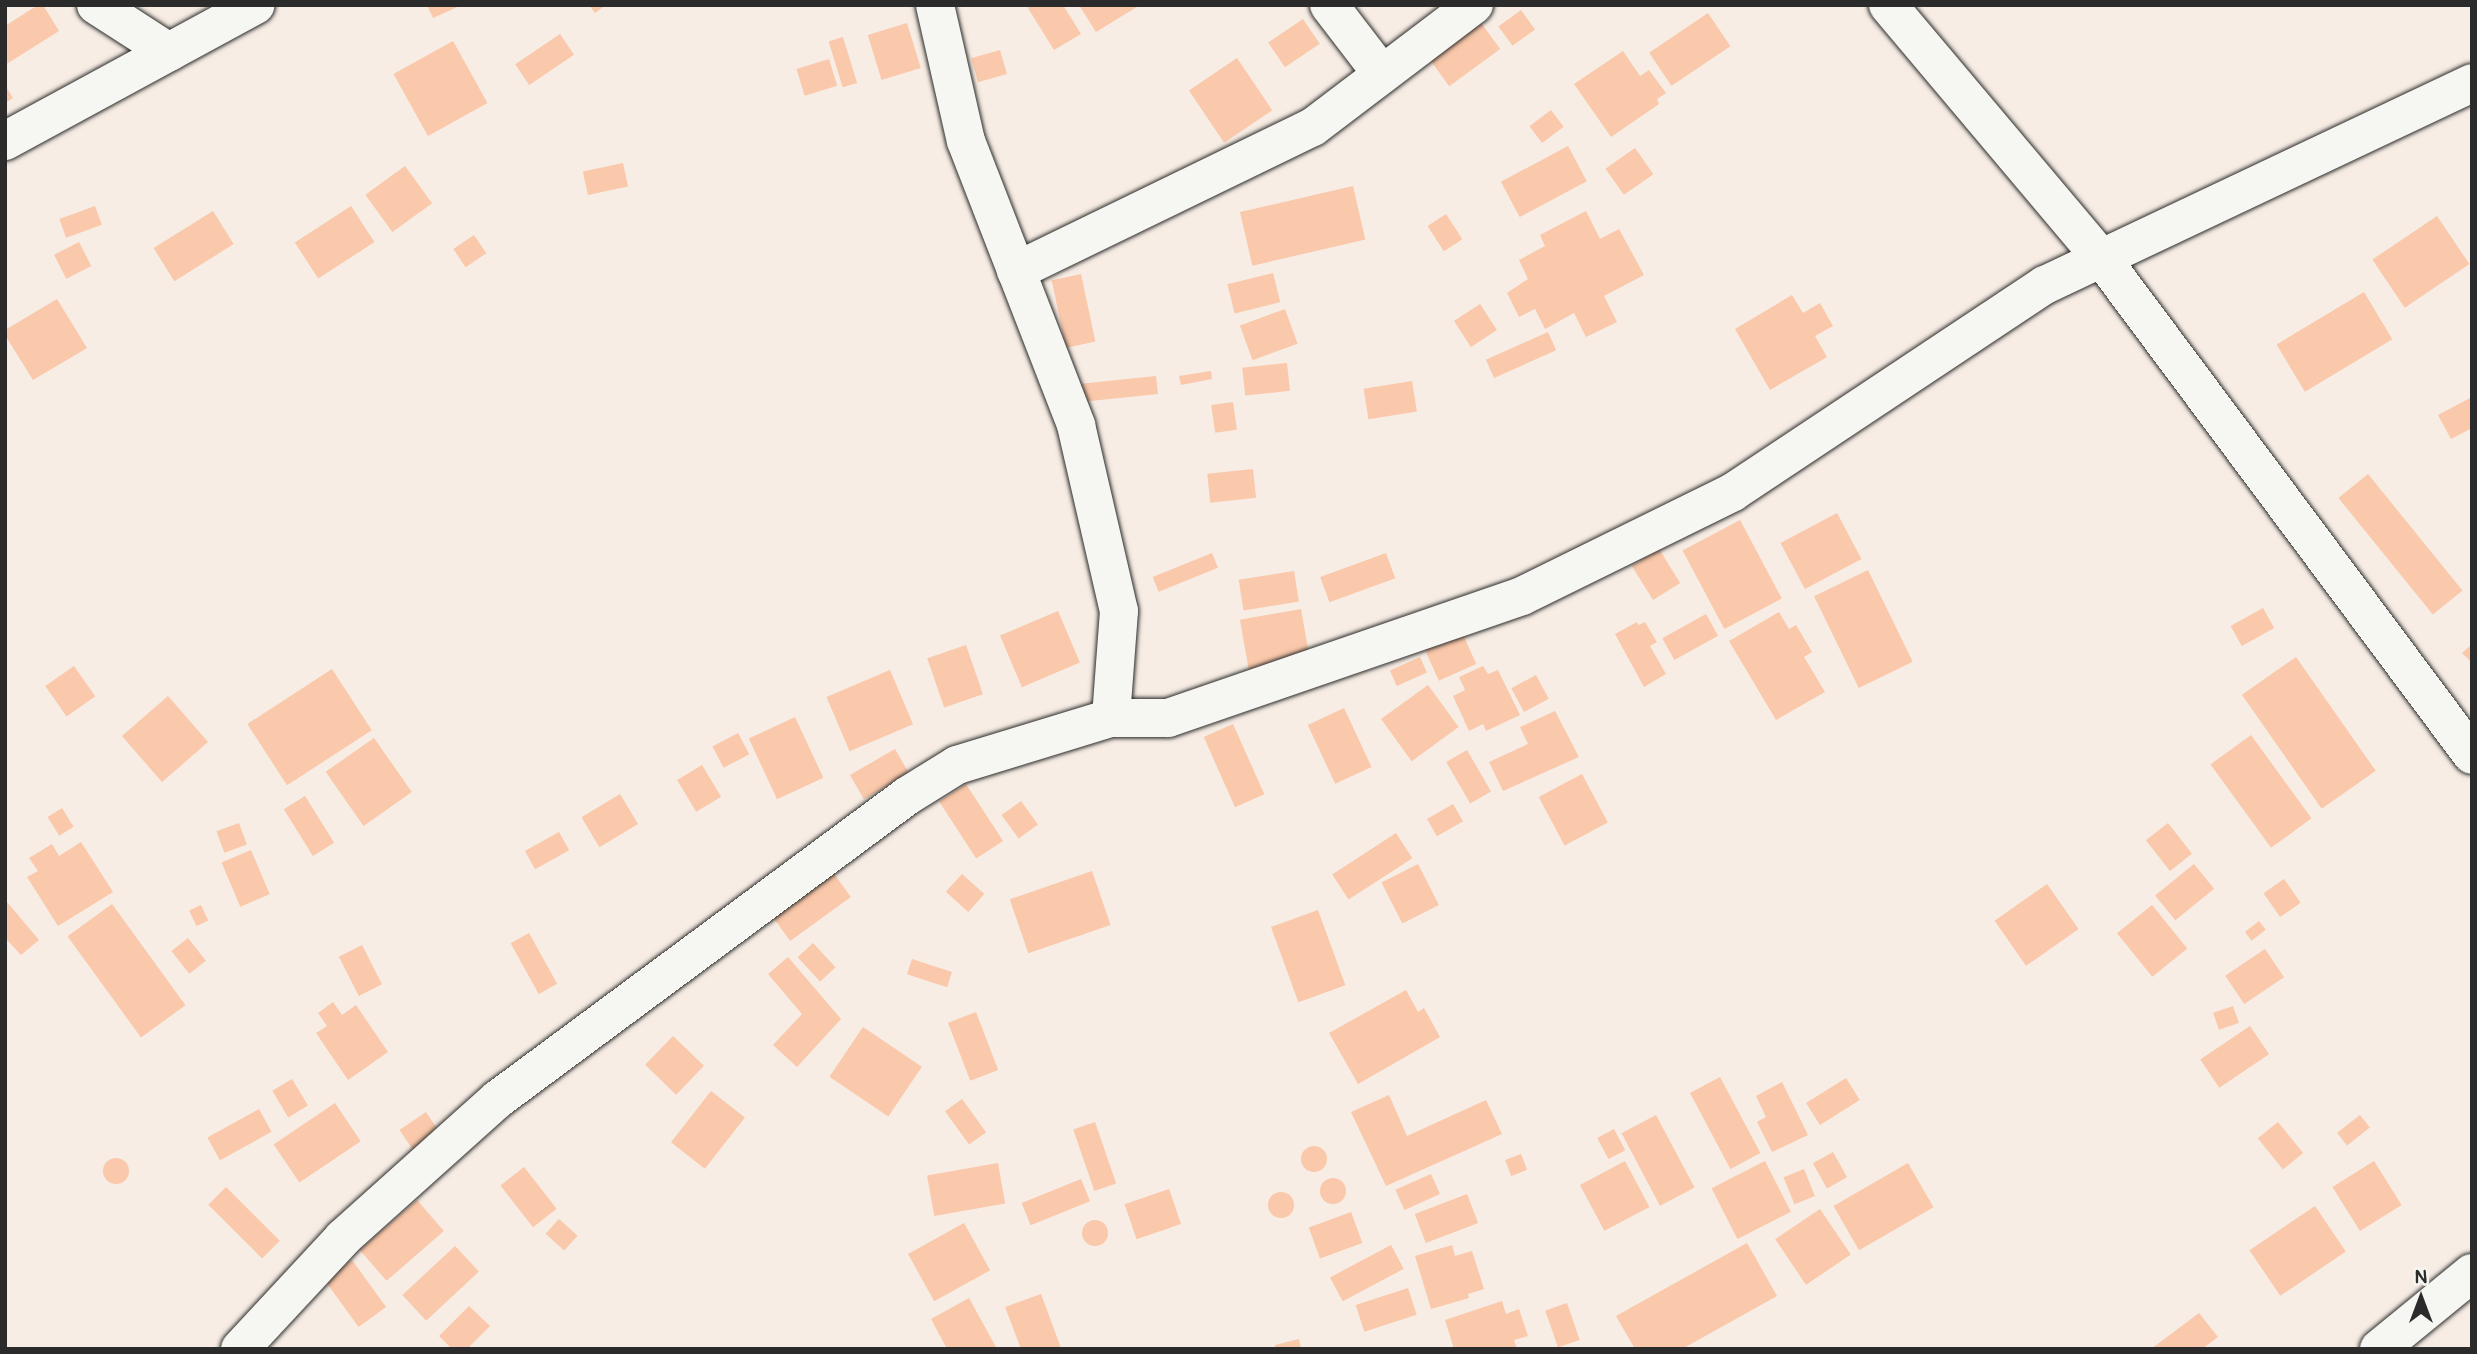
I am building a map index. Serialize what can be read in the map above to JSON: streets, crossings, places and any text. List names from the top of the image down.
{
  "north": "top"
}
